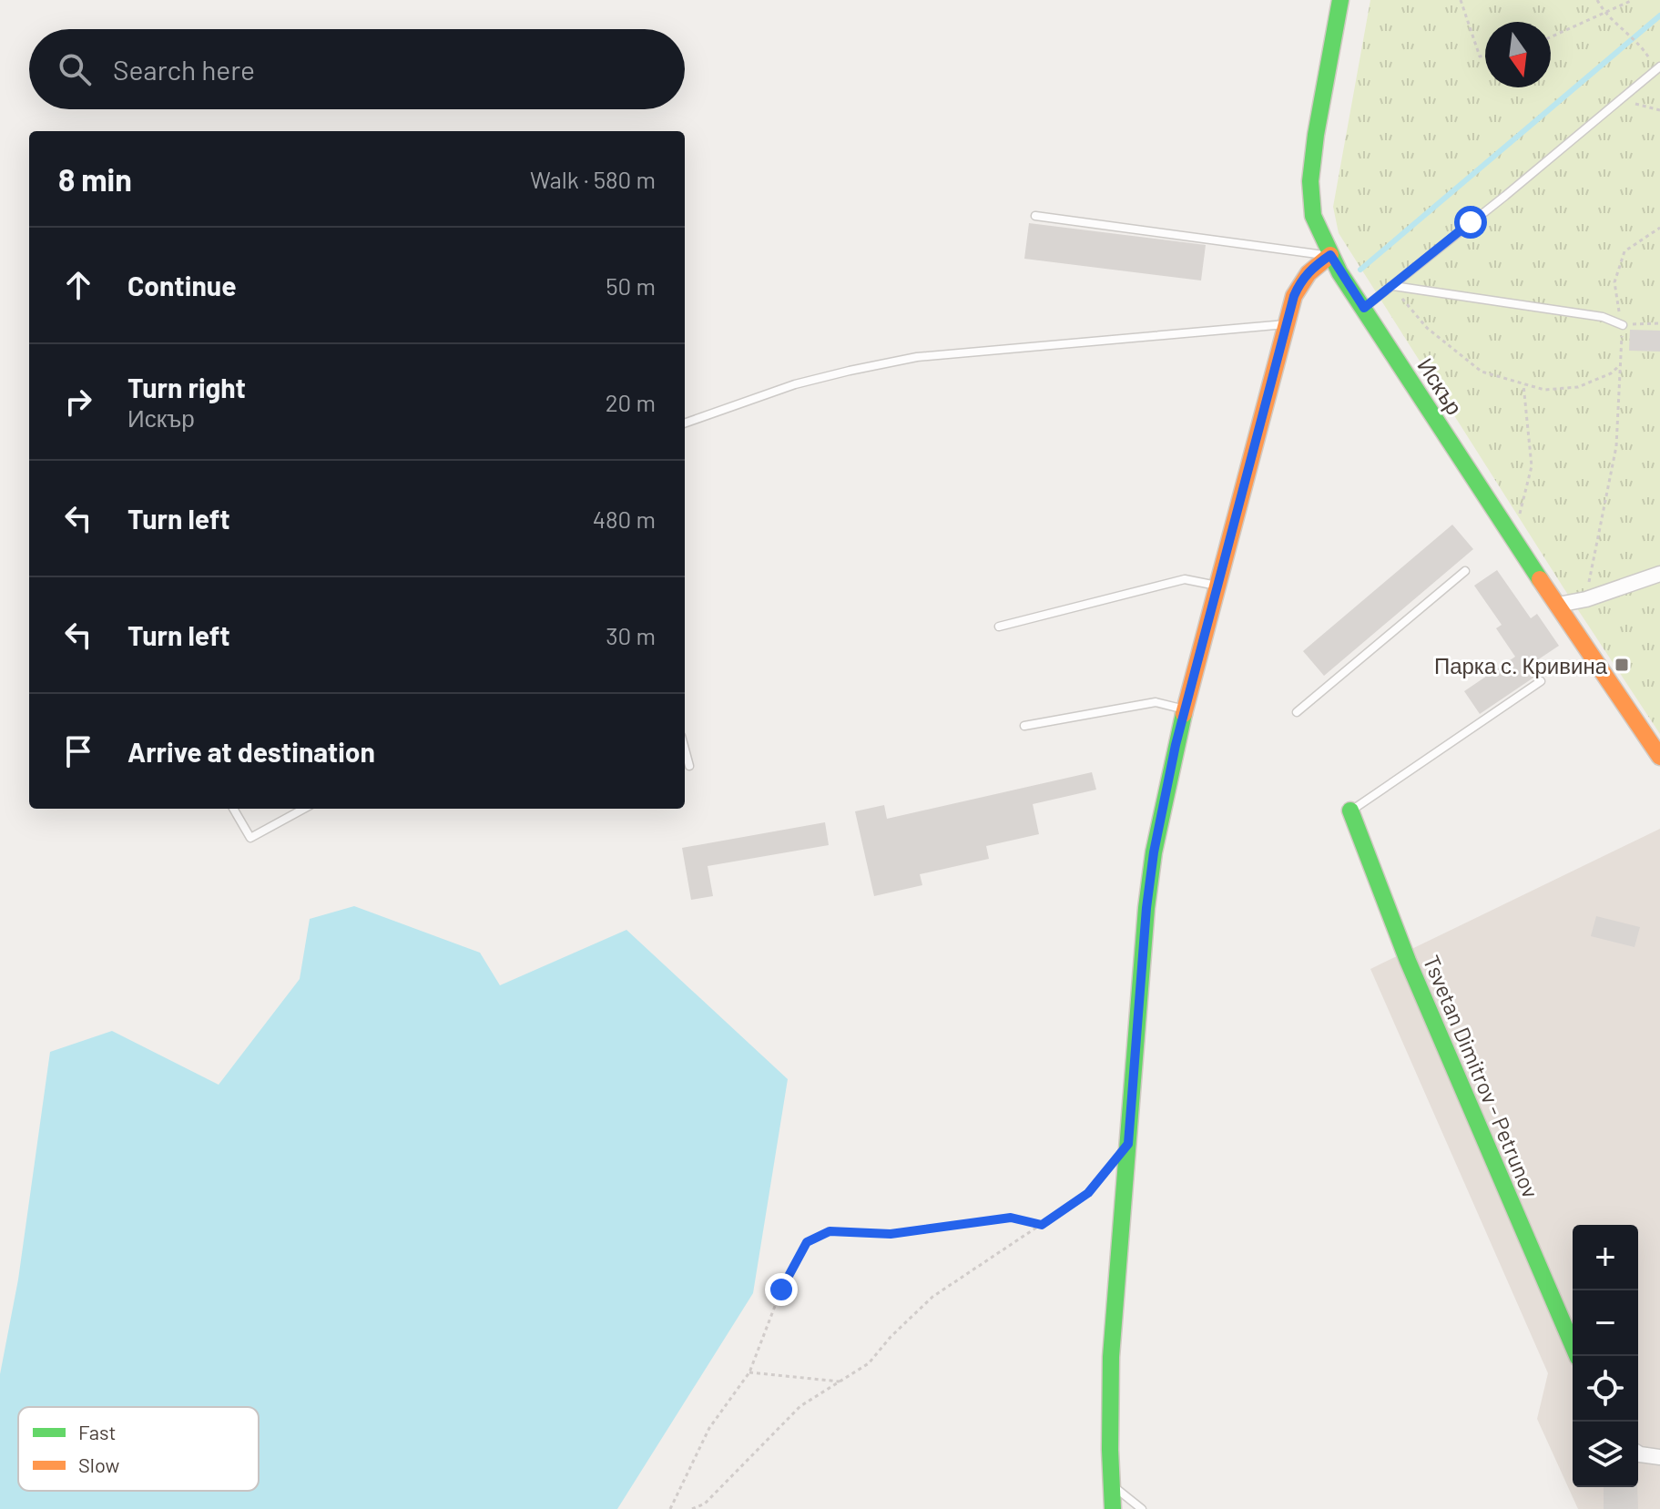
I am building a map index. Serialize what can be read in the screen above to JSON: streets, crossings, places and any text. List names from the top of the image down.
{
  "streets": {
    "street": ["Искър", "Tsvetan Dimitrov - Petrunov"]
  },
  "places": {
    "transit": ["Парка с. Кривина"]
  },
  "legend": ["Fast", "Slow"],
  "north": "bottom",
  "page": {
    "search": "Search here",
    "heading": ["8 min", "Walk · 580 m"],
    "list": [
      ["Continue", "50 m"],
      ["Turn right", "Искър", "20 m"],
      ["Turn left", "480 m"],
      ["Turn left", "30 m"],
      "Arrive at destination"
    ],
    "map_buttons": ["+", "−"]
  }
}
